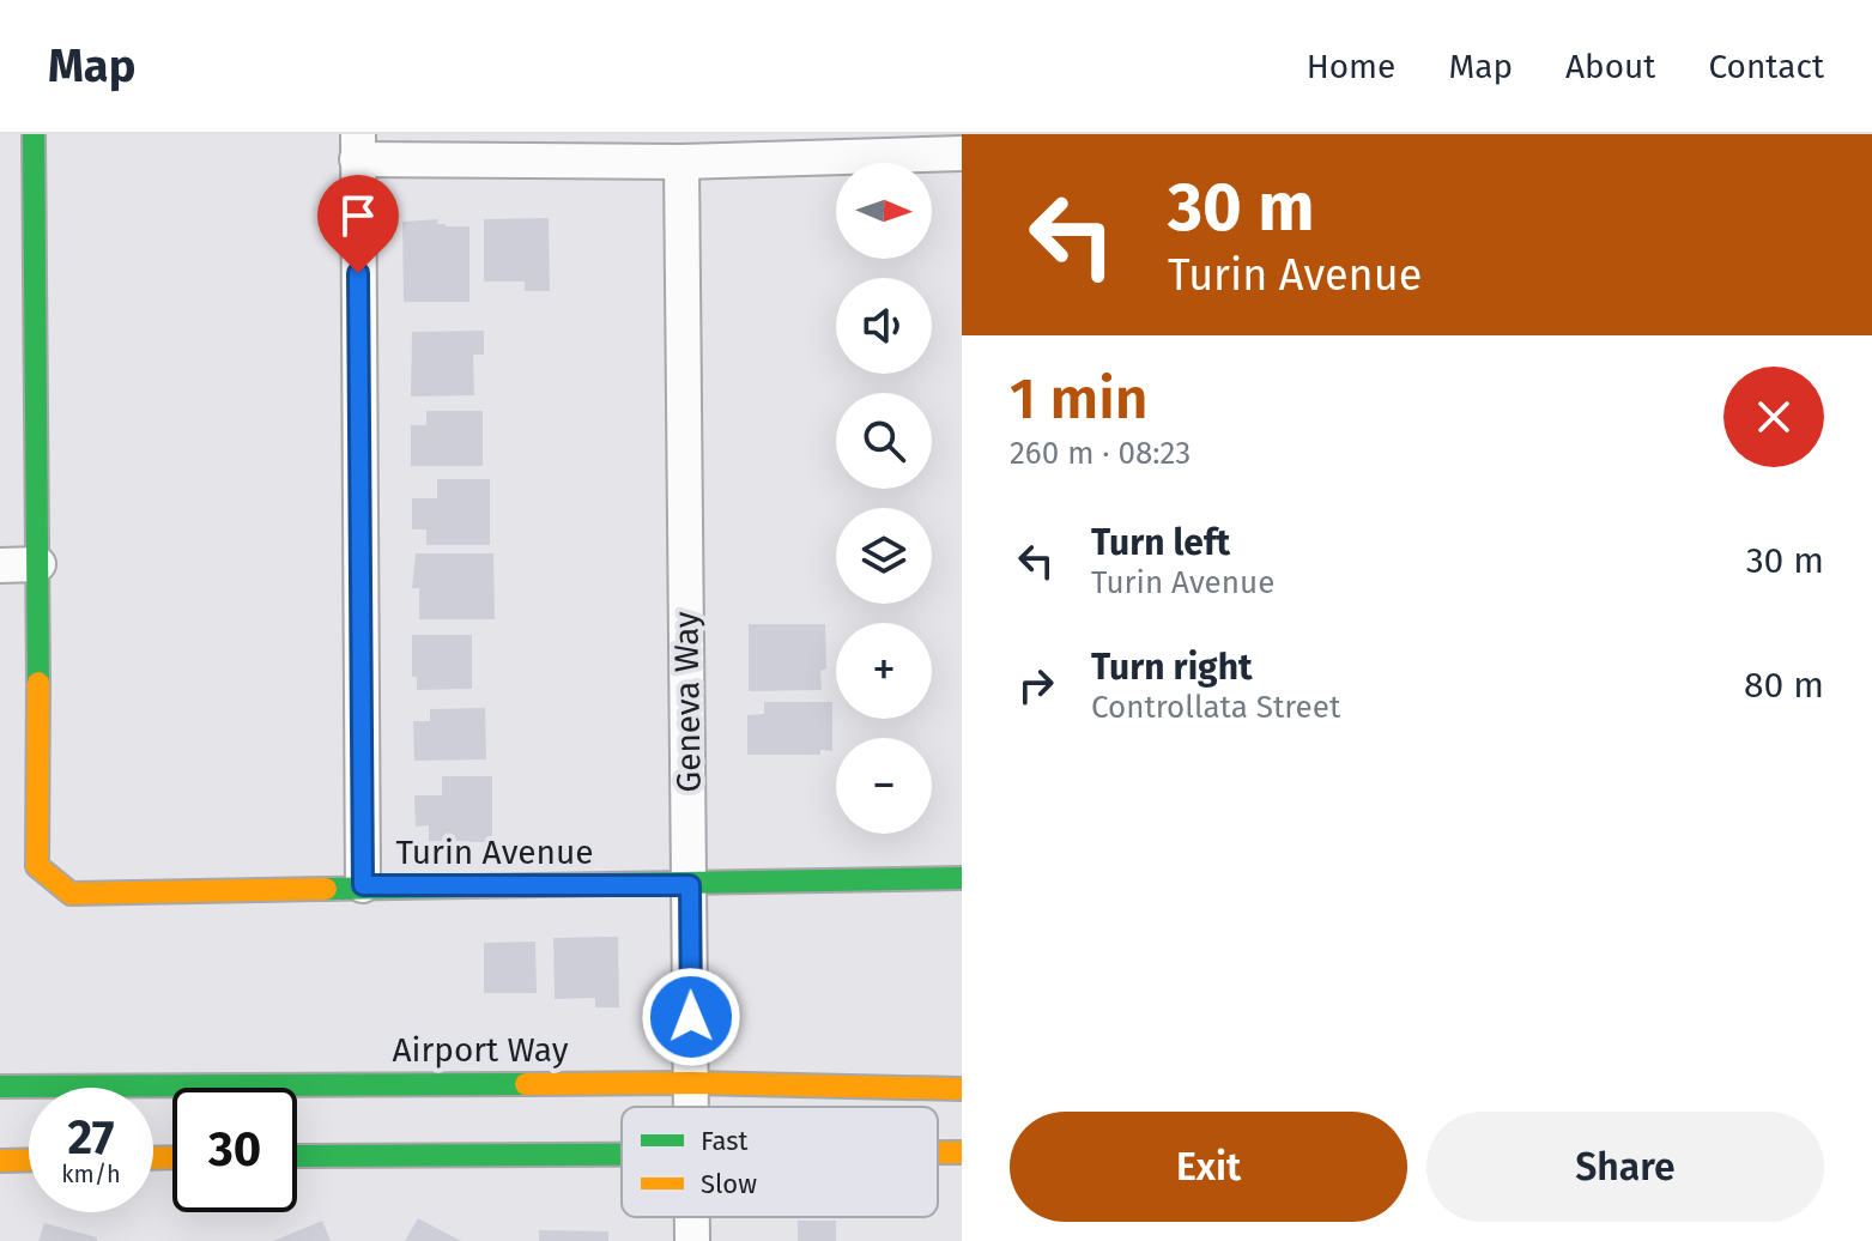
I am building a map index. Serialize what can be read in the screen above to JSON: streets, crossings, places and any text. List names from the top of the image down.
{
  "streets": {
    "main road": ["Turin Avenue", "Airport Way"],
    "street": ["Geneva Way"]
  },
  "crossings": [
    ["Geneva Way", "Turin Avenue"],
    ["Geneva Way", "Airport Way"]
  ],
  "legend": ["Fast", "Slow"],
  "north": "right",
  "page": {
    "header": "Map",
    "nav": [
      "Home",
      "Map",
      "About",
      "Contact"
    ],
    "turn": ["30 m", "Turin Avenue"],
    "map_buttons": ["+", "−"],
    "heading": ["1 min", "260 m · 08:23"],
    "list": [
      {
        "name": "Turn left",
        "note": "Turin Avenue",
        "value": "30 m"
      },
      {
        "name": "Turn right",
        "note": "Controllata Street",
        "value": "80 m"
      }
    ],
    "speed": "27 km/h",
    "limit": "30",
    "buttons": ["Exit", "Share"]
  }
}
